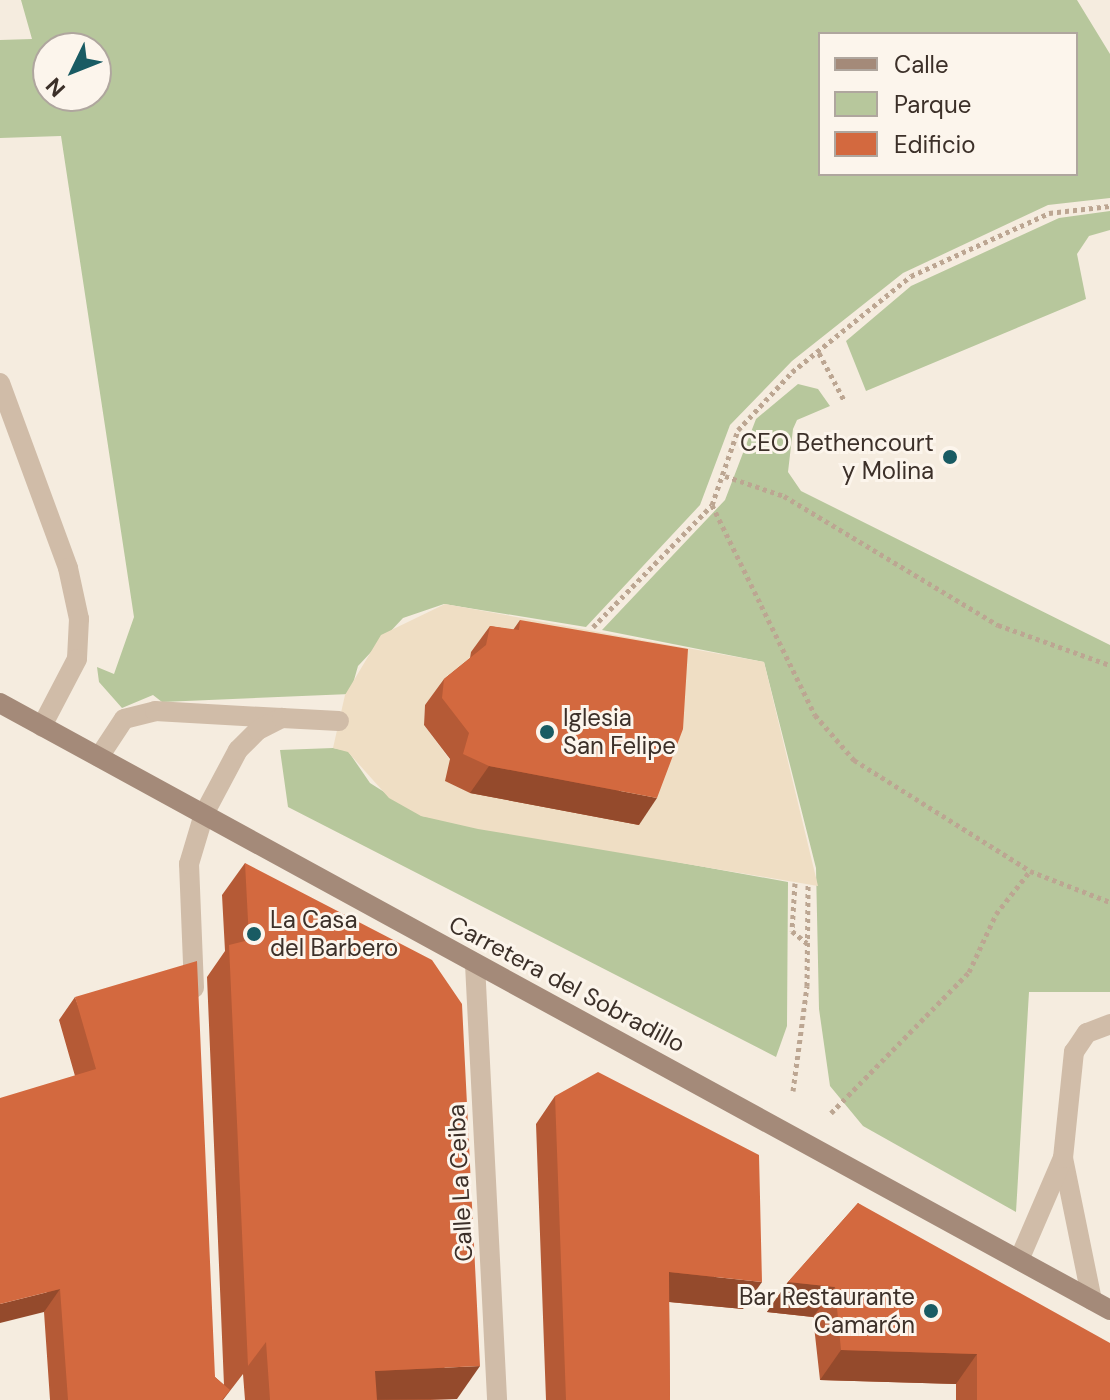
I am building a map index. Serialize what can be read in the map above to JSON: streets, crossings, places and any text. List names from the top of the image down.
{
  "streets": {
    "main road": ["Carretera del Sobradillo"],
    "street": ["Calle La Ceiba"]
  },
  "crossings": [
    ["Carretera del Sobradillo", "Calle La Ceiba"]
  ],
  "places": [
    "CEO Bethencourt y Molina",
    "Iglesia San Felipe",
    "La Casa del Barbero",
    "Bar Restaurante Camarón"
  ],
  "legend": ["Calle", "Parque", "Edificio"],
  "north": "bottom left"
}
